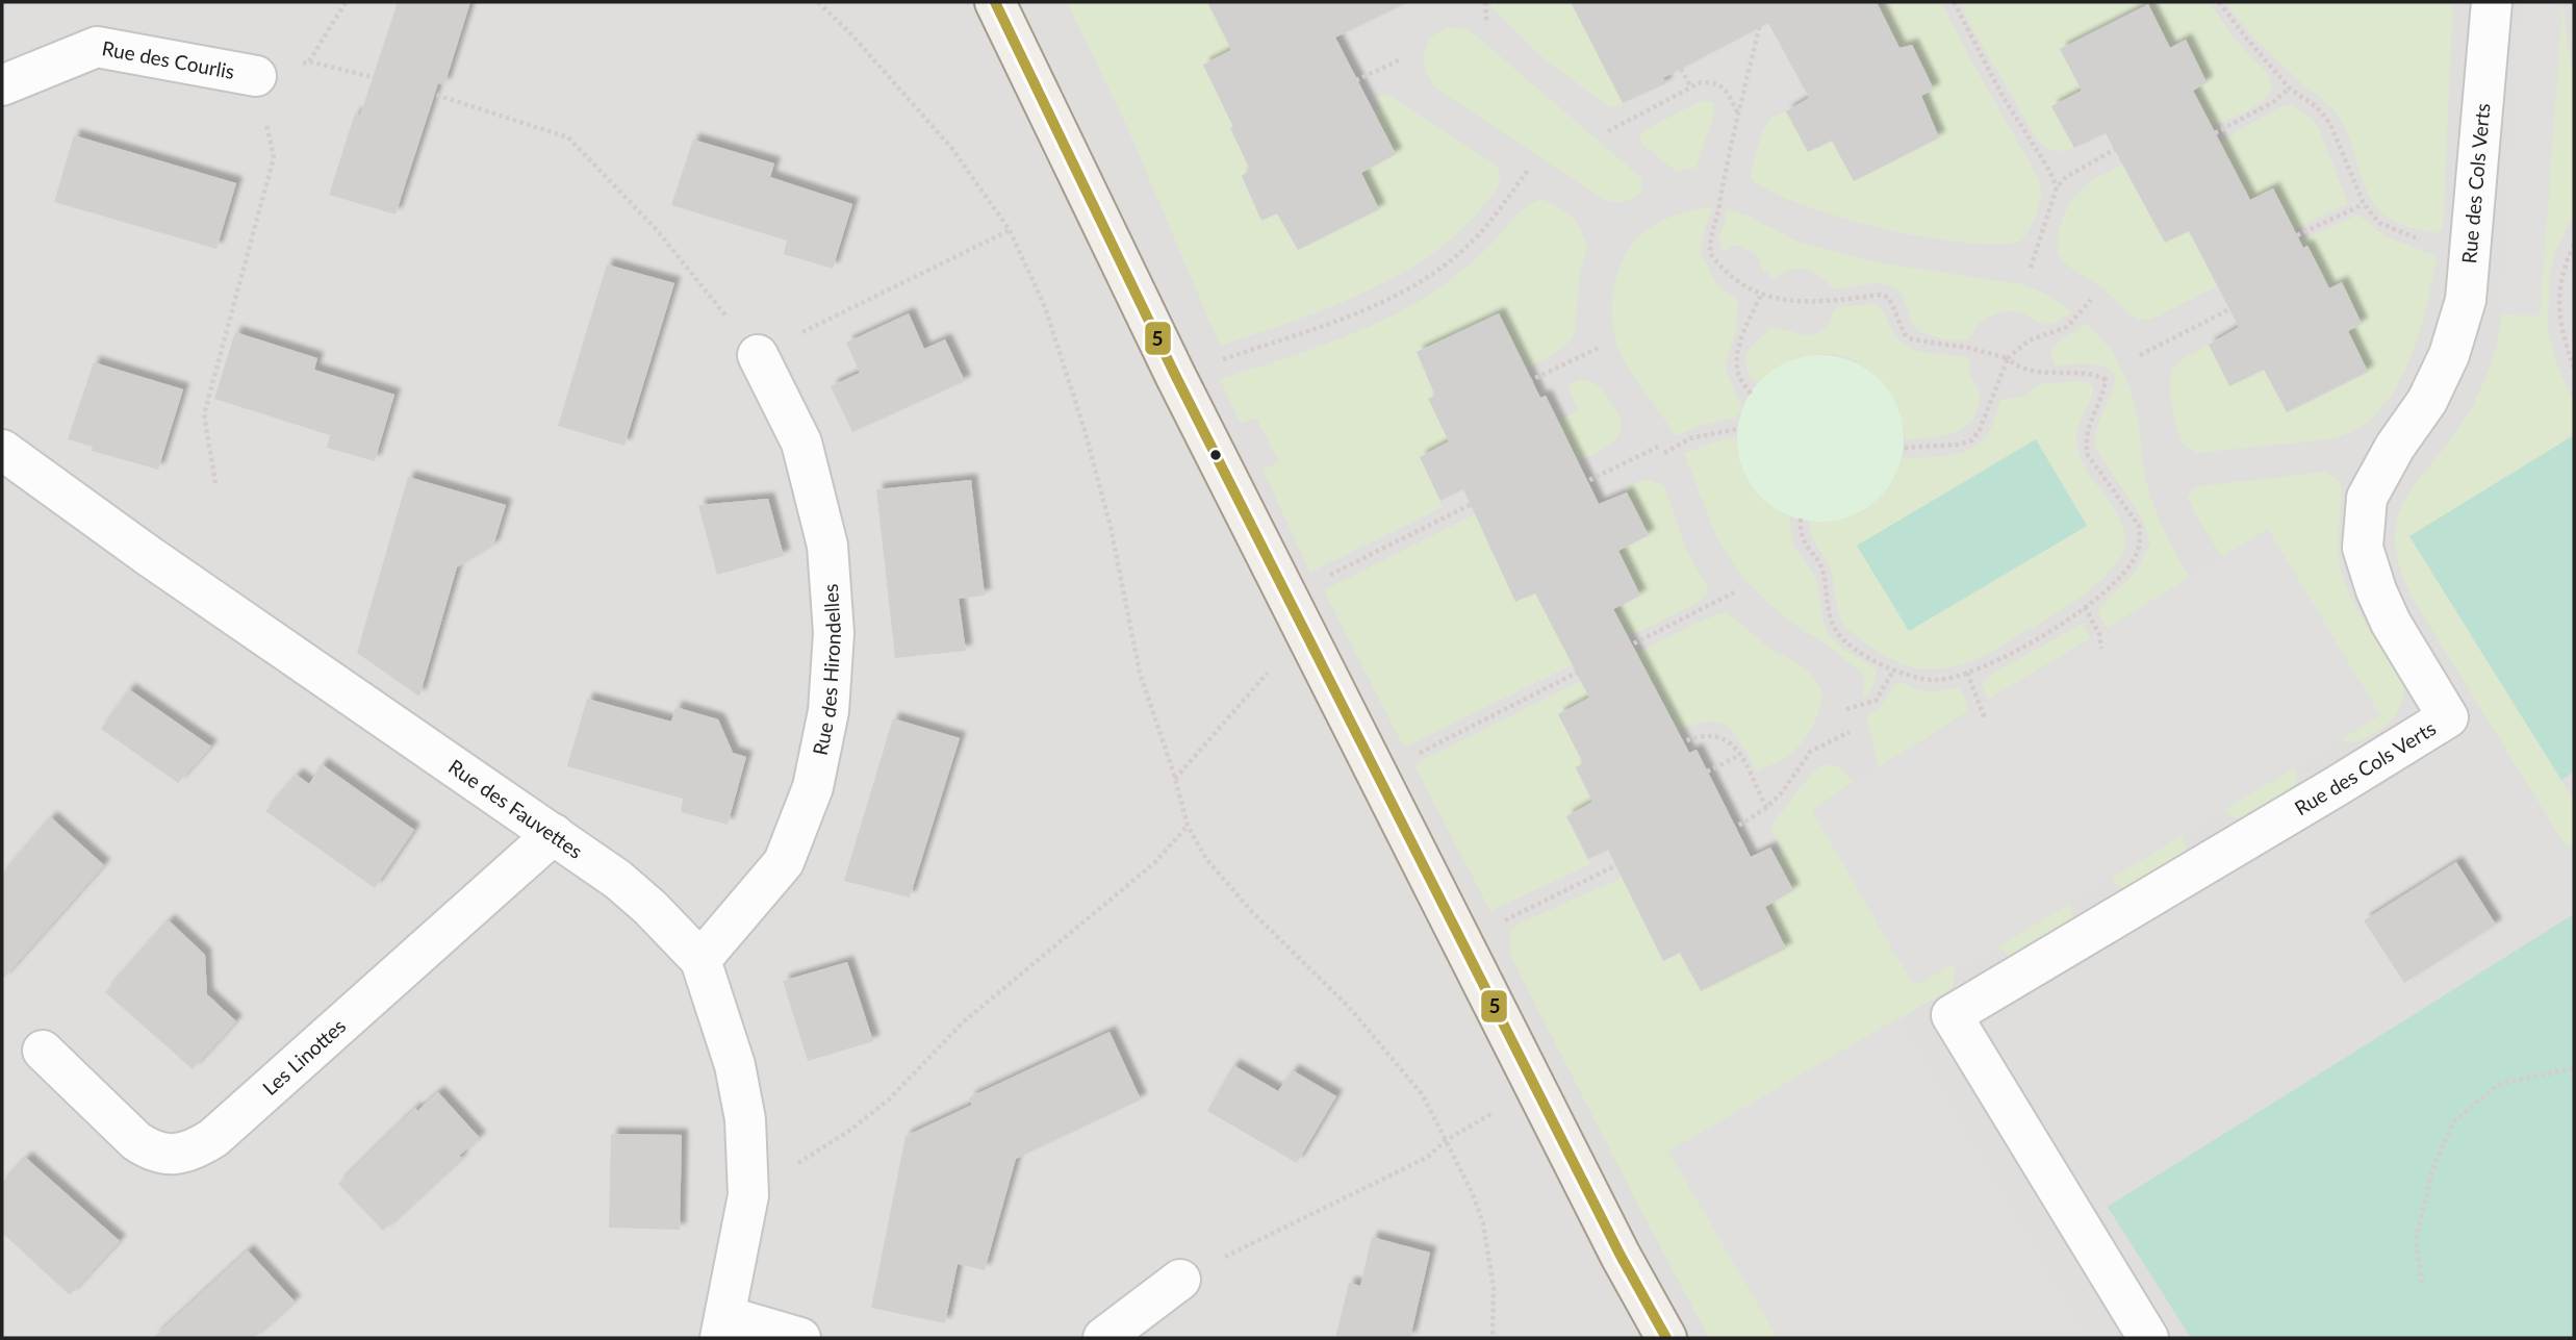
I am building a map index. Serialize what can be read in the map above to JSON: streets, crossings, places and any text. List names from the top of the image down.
{
  "streets": {
    "street": [
      "Rue des Courlis",
      "Rue des Cols Verts",
      "Rue des Hirondelles",
      "Rue des Fauvettes",
      "Les Linottes"
    ]
  },
  "crossings": [
    ["Rue des Hirondelles", "Rue des Fauvettes"],
    ["Rue des Fauvettes", "Les Linottes"]
  ],
  "lines": ["transit line 5"]
}
